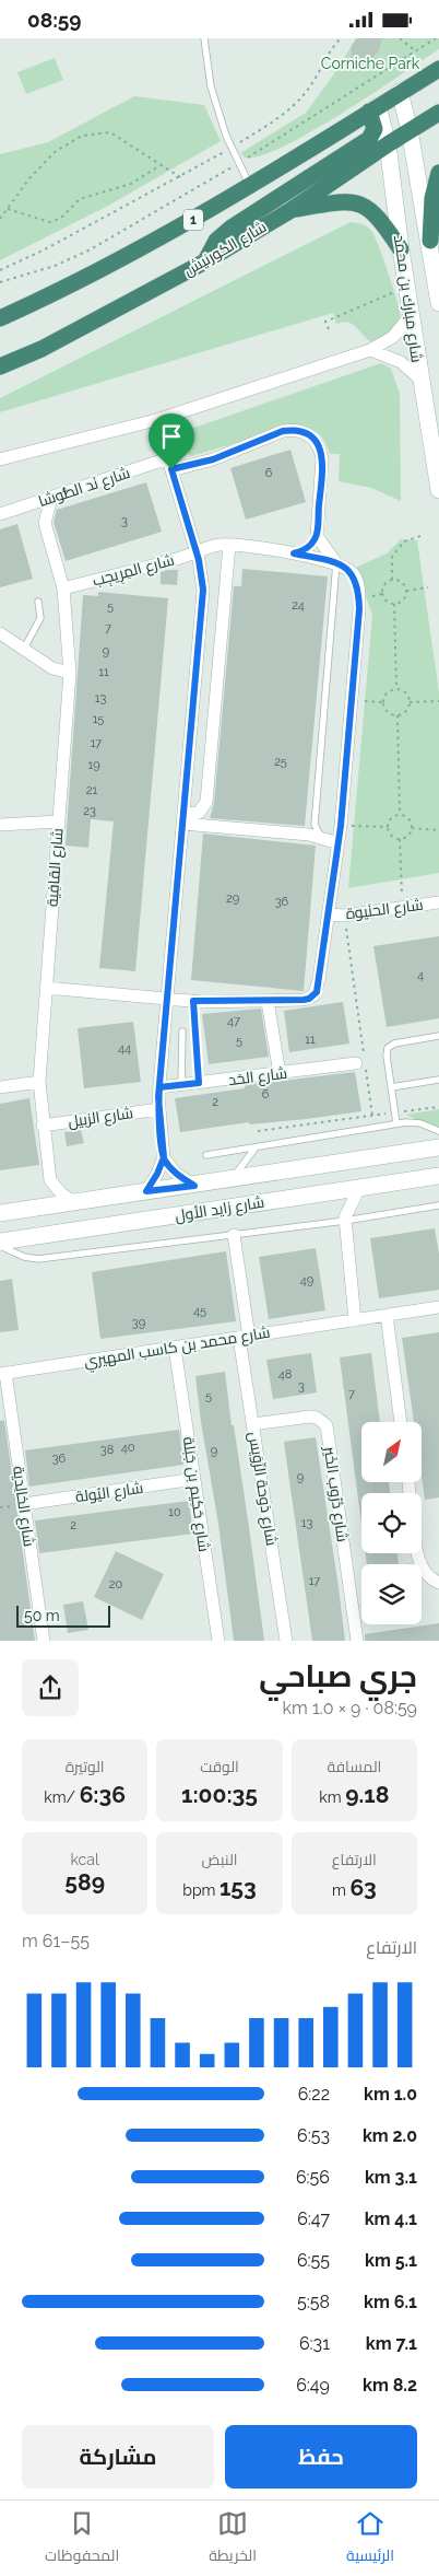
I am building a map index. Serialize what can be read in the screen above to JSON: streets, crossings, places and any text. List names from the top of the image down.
{
  "streets": {
    "highway": ["1", "شارع الكورنيش"],
    "main road": ["شارع مبارك بن محمد", "شارع زايد الأول"],
    "street": [
      "شارع نَد الطُّوشا",
      "شارع المِرِيجِب",
      "شارع القافِية",
      "شارع الحنَيوة",
      "شارع الحَد",
      "شارع الزبيل",
      "شارع محمد بن كاسب المهيري",
      "شارع دَوحة الرِّوَيس",
      "شارع اليُولة",
      "شارع حَكِيم بن جَبَلة",
      "شارع دُرُوب الخَير",
      "شارع الخالِدية"
    ]
  },
  "crossings": [
    ["1", "شارع مبارك بن محمد"],
    ["شارع الكورنيش", "شارع مبارك بن محمد"],
    ["شارع المِرِيجِب", "شارع القافِية"],
    ["شارع القافِية", "شارع الزبيل"],
    ["شارع القافِية", "شارع زايد الأول"],
    ["شارع محمد بن كاسب المهيري", "شارع دَوحة الرِّوَيس"],
    ["شارع محمد بن كاسب المهيري", "شارع حَكِيم بن جَبَلة"],
    ["شارع محمد بن كاسب المهيري", "شارع الخالِدية"],
    ["شارع دَوحة الرِّوَيس", "شارع دُرُوب الخَير"],
    ["شارع اليُولة", "شارع حَكِيم بن جَبَلة"],
    ["شارع اليُولة", "شارع الخالِدية"]
  ],
  "parks": ["Corniche Park"],
  "house_numbers": [
    "6",
    "3",
    "24",
    "5",
    "7",
    "9",
    "11",
    "13",
    "15",
    "17",
    "25",
    "19",
    "21",
    "23",
    "29",
    "36",
    "4",
    "47",
    "11",
    "5",
    "44",
    "6",
    "2",
    "49",
    "45",
    "39",
    "48",
    "3",
    "7",
    "5",
    "40",
    "38",
    "9",
    "36",
    "9",
    "10",
    "13",
    "2",
    "17",
    "20"
  ],
  "scale_bar": "50 m",
  "north": "top right",
  "page": {
    "status": "08:59",
    "scale": "50 m",
    "heading": ["جري صباحي", "08:59 · 9 × 1.0 km"],
    "stats": [
      ["المسافة", "9.18 km"],
      ["الوقت", "1:00:35"],
      ["الوتيرة", "6:36 /km"],
      ["الارتفاع", "63 m"],
      ["النبض", "153 bpm"],
      ["kcal", "589"]
    ],
    "chart": ["الارتفاع", "55–61 m"],
    "list": [
      {
        "name": "1.0 km",
        "note": "6:22"
      },
      {
        "name": "2.0 km",
        "note": "6:53"
      },
      {
        "name": "3.1 km",
        "note": "6:56"
      },
      {
        "name": "4.1 km",
        "note": "6:47"
      },
      {
        "name": "5.1 km",
        "note": "6:55"
      },
      {
        "name": "6.1 km",
        "note": "5:58"
      },
      {
        "name": "7.1 km",
        "note": "6:31"
      },
      {
        "name": "8.2 km",
        "note": "6:49"
      }
    ],
    "buttons": ["حفظ", "مشاركة"],
    "tabs": ["الرئيسية", "الخريطة", "المحفوظات"]
  }
}
